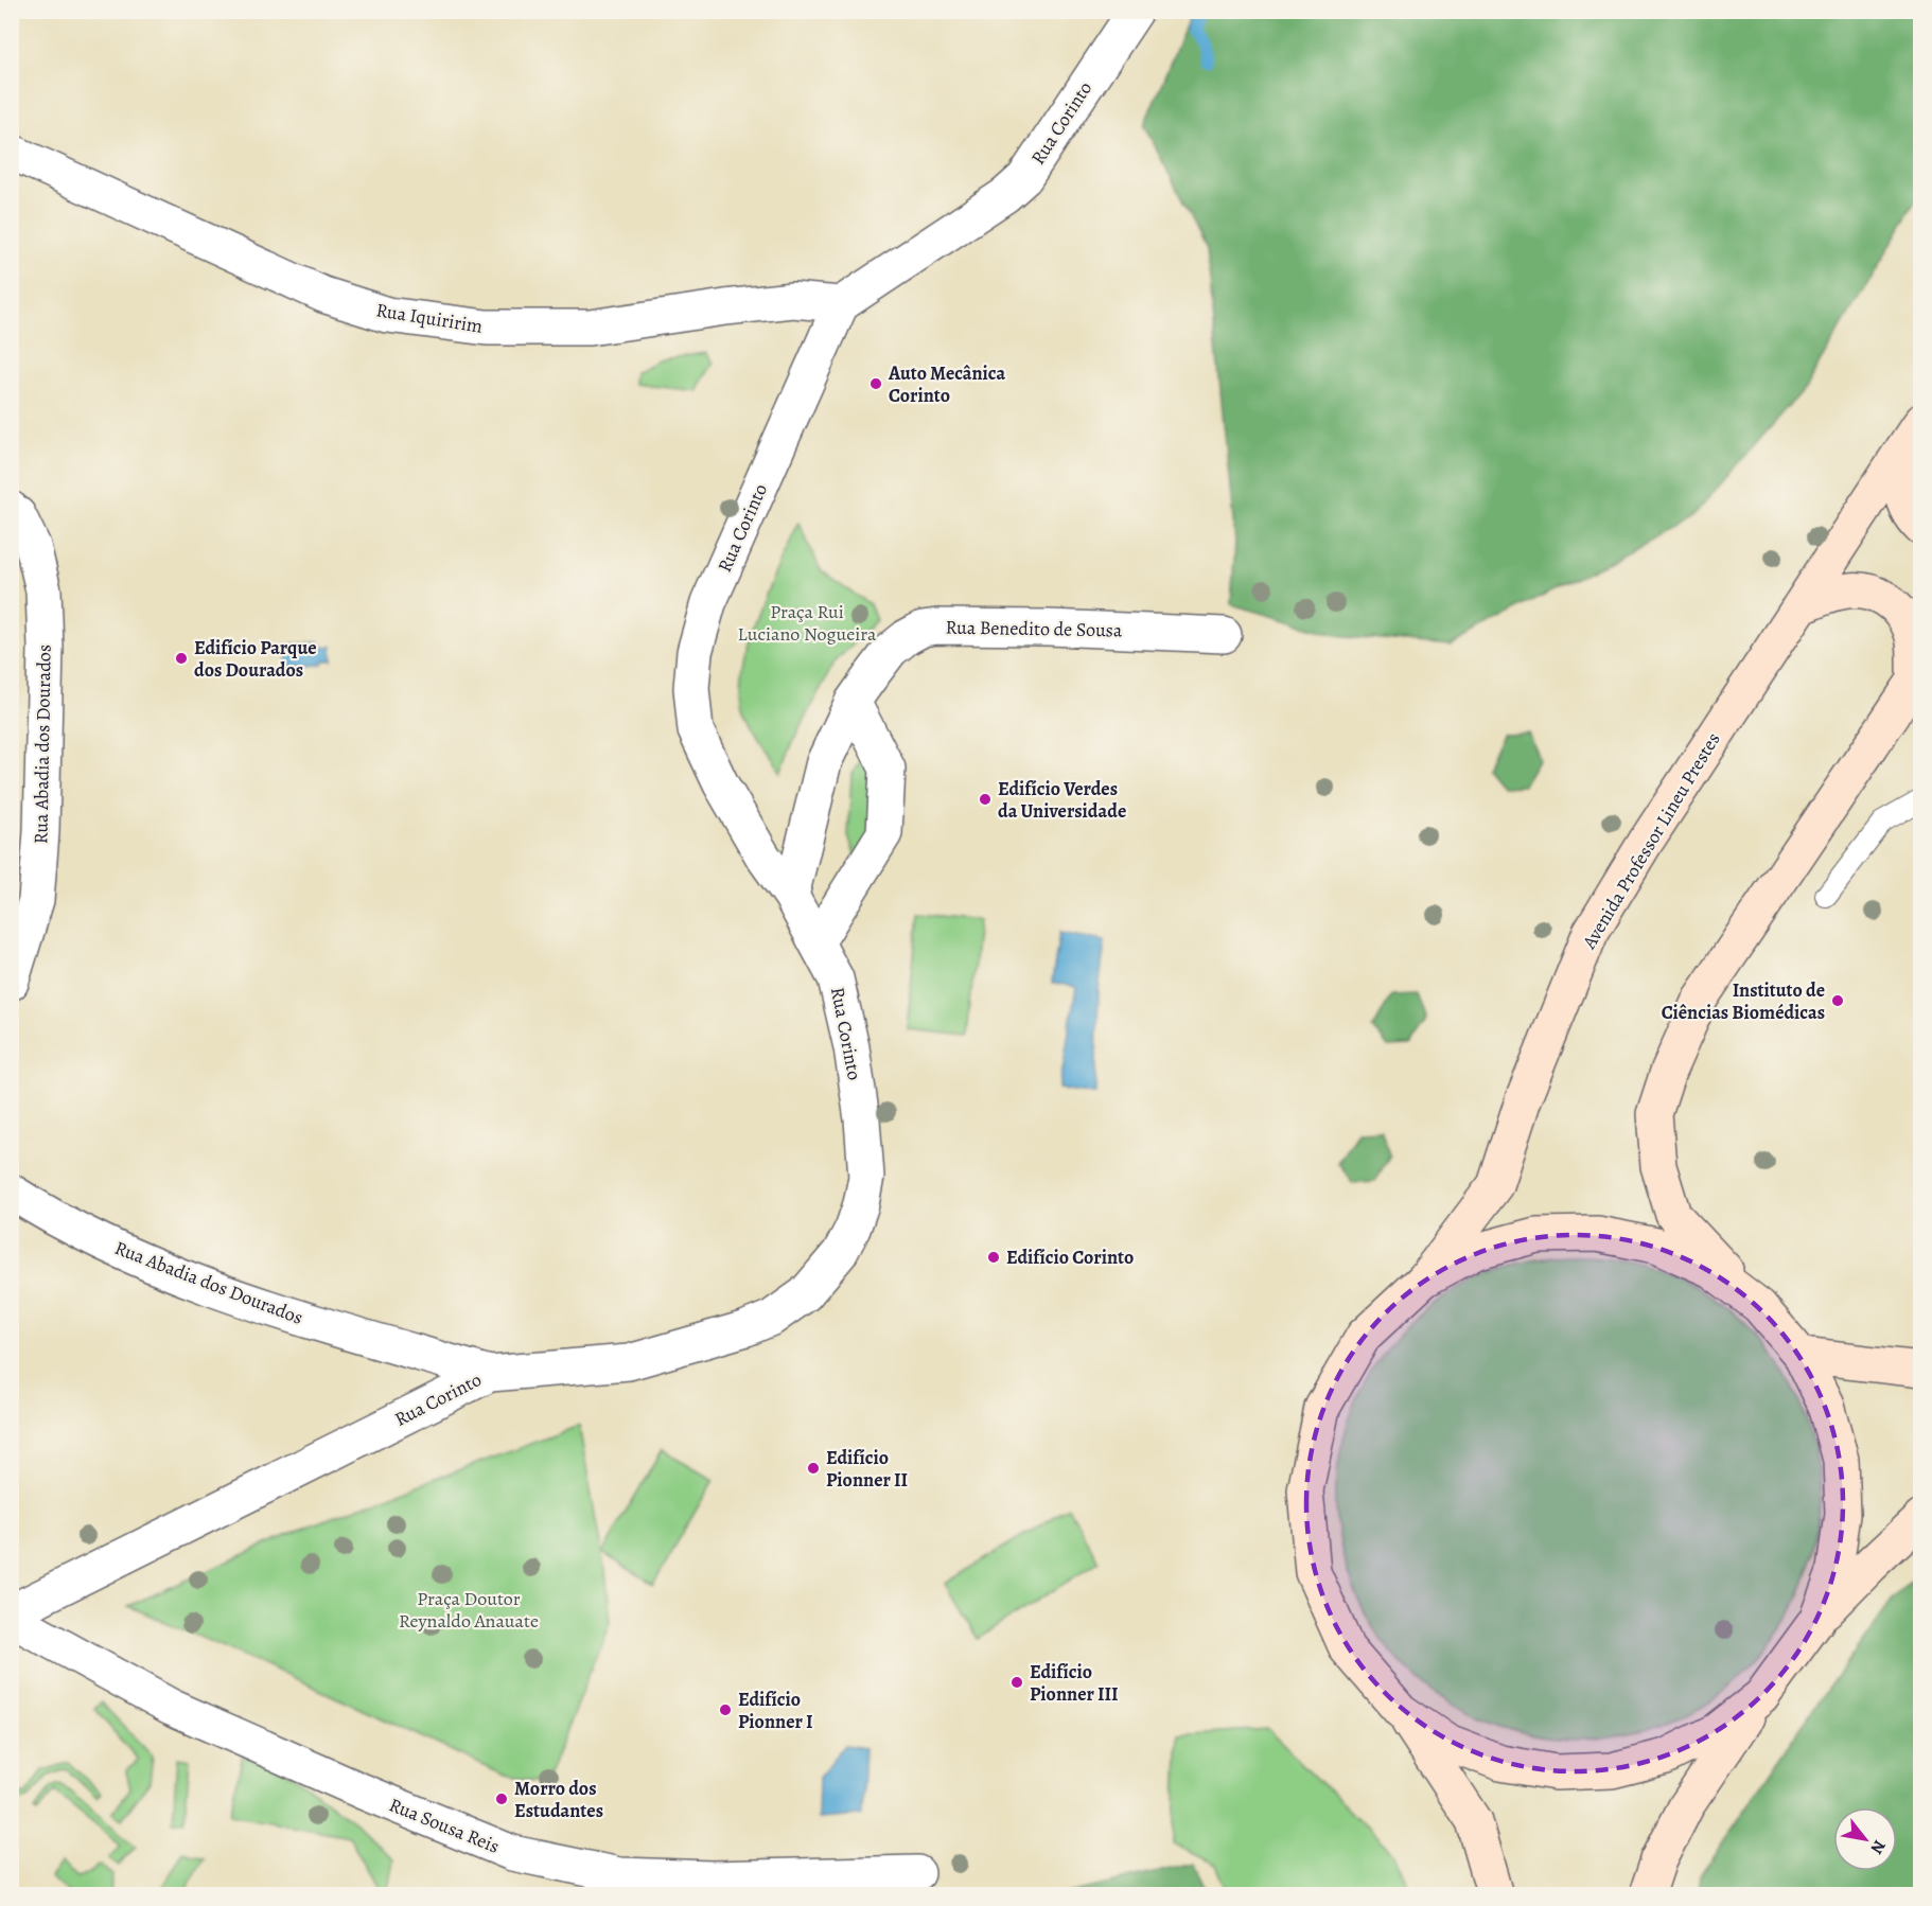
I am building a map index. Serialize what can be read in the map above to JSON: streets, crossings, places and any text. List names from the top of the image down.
{
  "streets": {
    "main road": ["Avenida Professor Lineu Prestes"],
    "street": [
      "Rua Corinto",
      "Rua Iquiririm",
      "Rua Benedito de Sousa",
      "Rua Abadia dos Dourados",
      "Rua Sousa Reis"
    ]
  },
  "crossings": [
    ["Rua Corinto", "Rua Iquiririm"],
    ["Rua Corinto", "Rua Benedito de Sousa"],
    ["Rua Corinto", "Rua Abadia dos Dourados"]
  ],
  "parks": ["Praça Rui Luciano Nogueira", "Praça Doutor Reynaldo Anauate"],
  "places": [
    "Auto Mecânica Corinto",
    "Edifício Parque dos Dourados",
    "Edifício Verdes da Universidade",
    "Instituto de Ciências Biomédicas",
    "Edifício Corinto",
    "Edifício Pionner II",
    "Edifício Pionner III",
    "Edifício Pionner I",
    "Morro dos Estudantes"
  ],
  "north": "bottom right"
}
